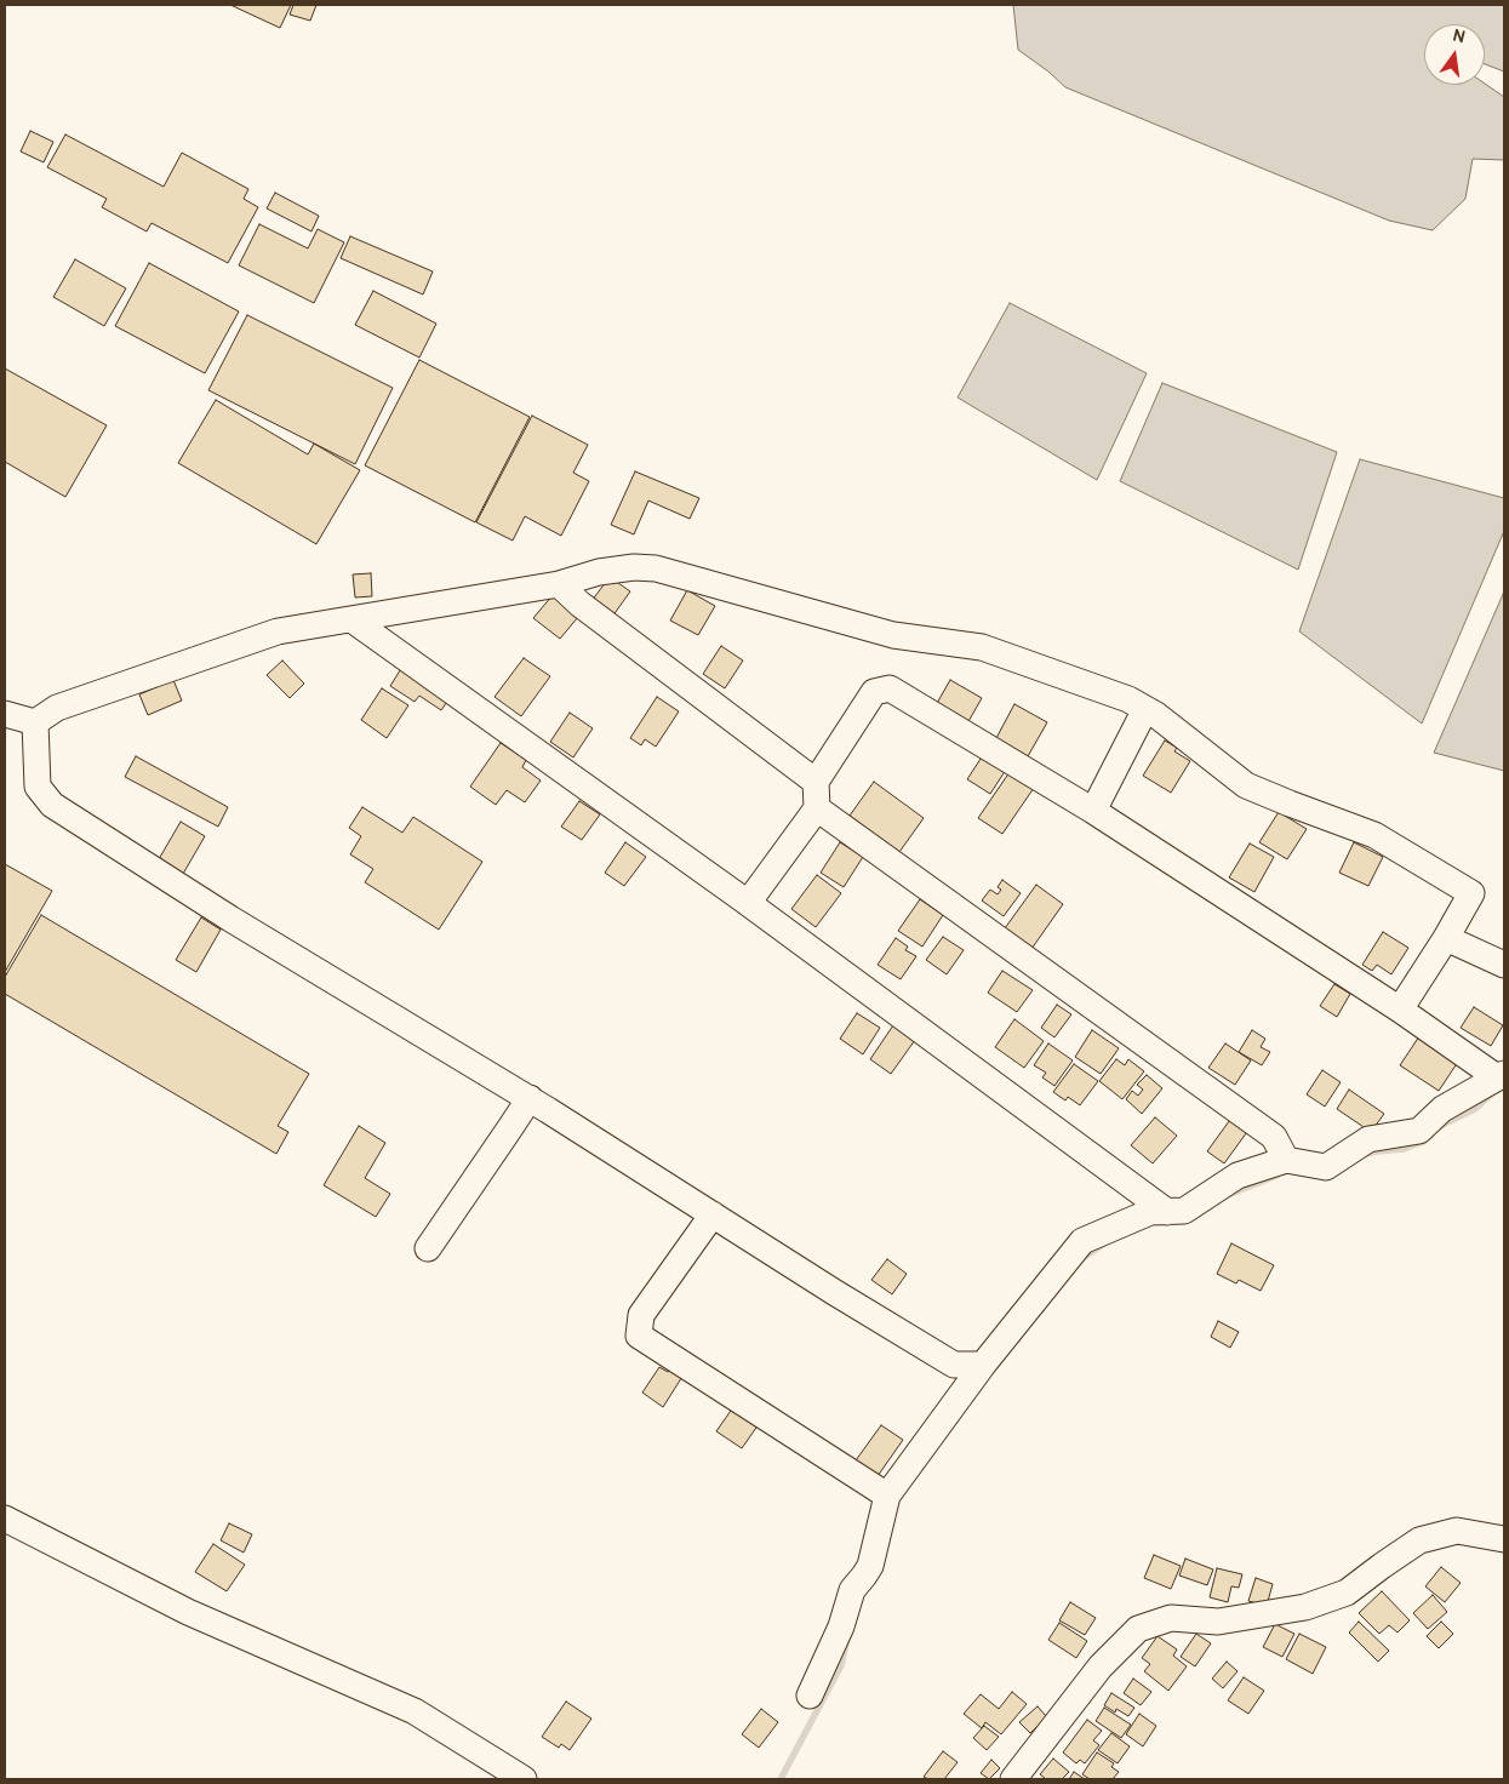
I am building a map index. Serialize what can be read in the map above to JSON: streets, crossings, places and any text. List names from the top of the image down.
{
  "north": "top"
}
